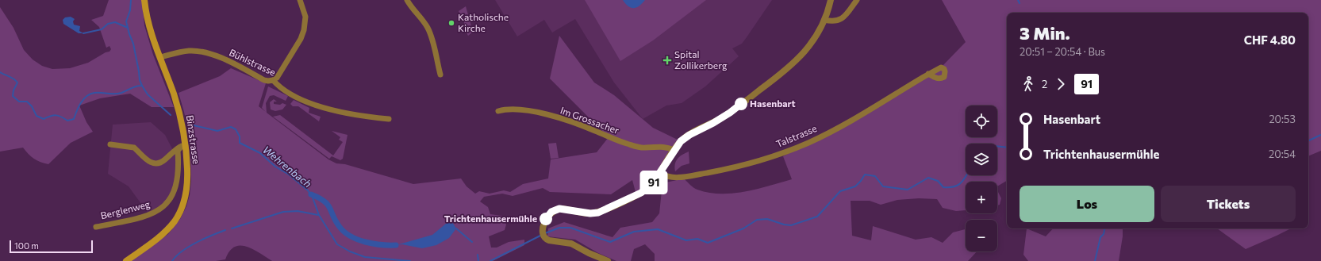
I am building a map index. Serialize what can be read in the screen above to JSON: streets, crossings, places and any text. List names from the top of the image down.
{
  "streets": {
    "main road": ["Binzstrasse"],
    "street": [
      "Bühlstrasse",
      "Im Grossacher",
      "Talstrasse",
      "Berglenweg"
    ]
  },
  "crossings": [
    ["Bühlstrasse", "Binzstrasse"],
    ["Binzstrasse", "Berglenweg"]
  ],
  "water": ["Wehrenbach"],
  "places": {
    "other": ["Katholische Kirche", "Hasenbart", "Trichtenhausermühle"],
    "health": ["Spital Zollikerberg"]
  },
  "lines": ["bus line 91"],
  "scale_bar": "100 m",
  "page": {
    "on_map": "91",
    "heading": ["3 Min.", "20:51 – 20:54 · Bus", "CHF 4.80"],
    "legs": ["2", "91"],
    "list": [
      {
        "name": "Hasenbart",
        "value": "20:53"
      },
      {
        "name": "Trichtenhausermühle",
        "value": "20:54"
      }
    ],
    "map_buttons": ["+", "−"],
    "buttons": ["Los", "Tickets"],
    "scale": "100 m"
  }
}
